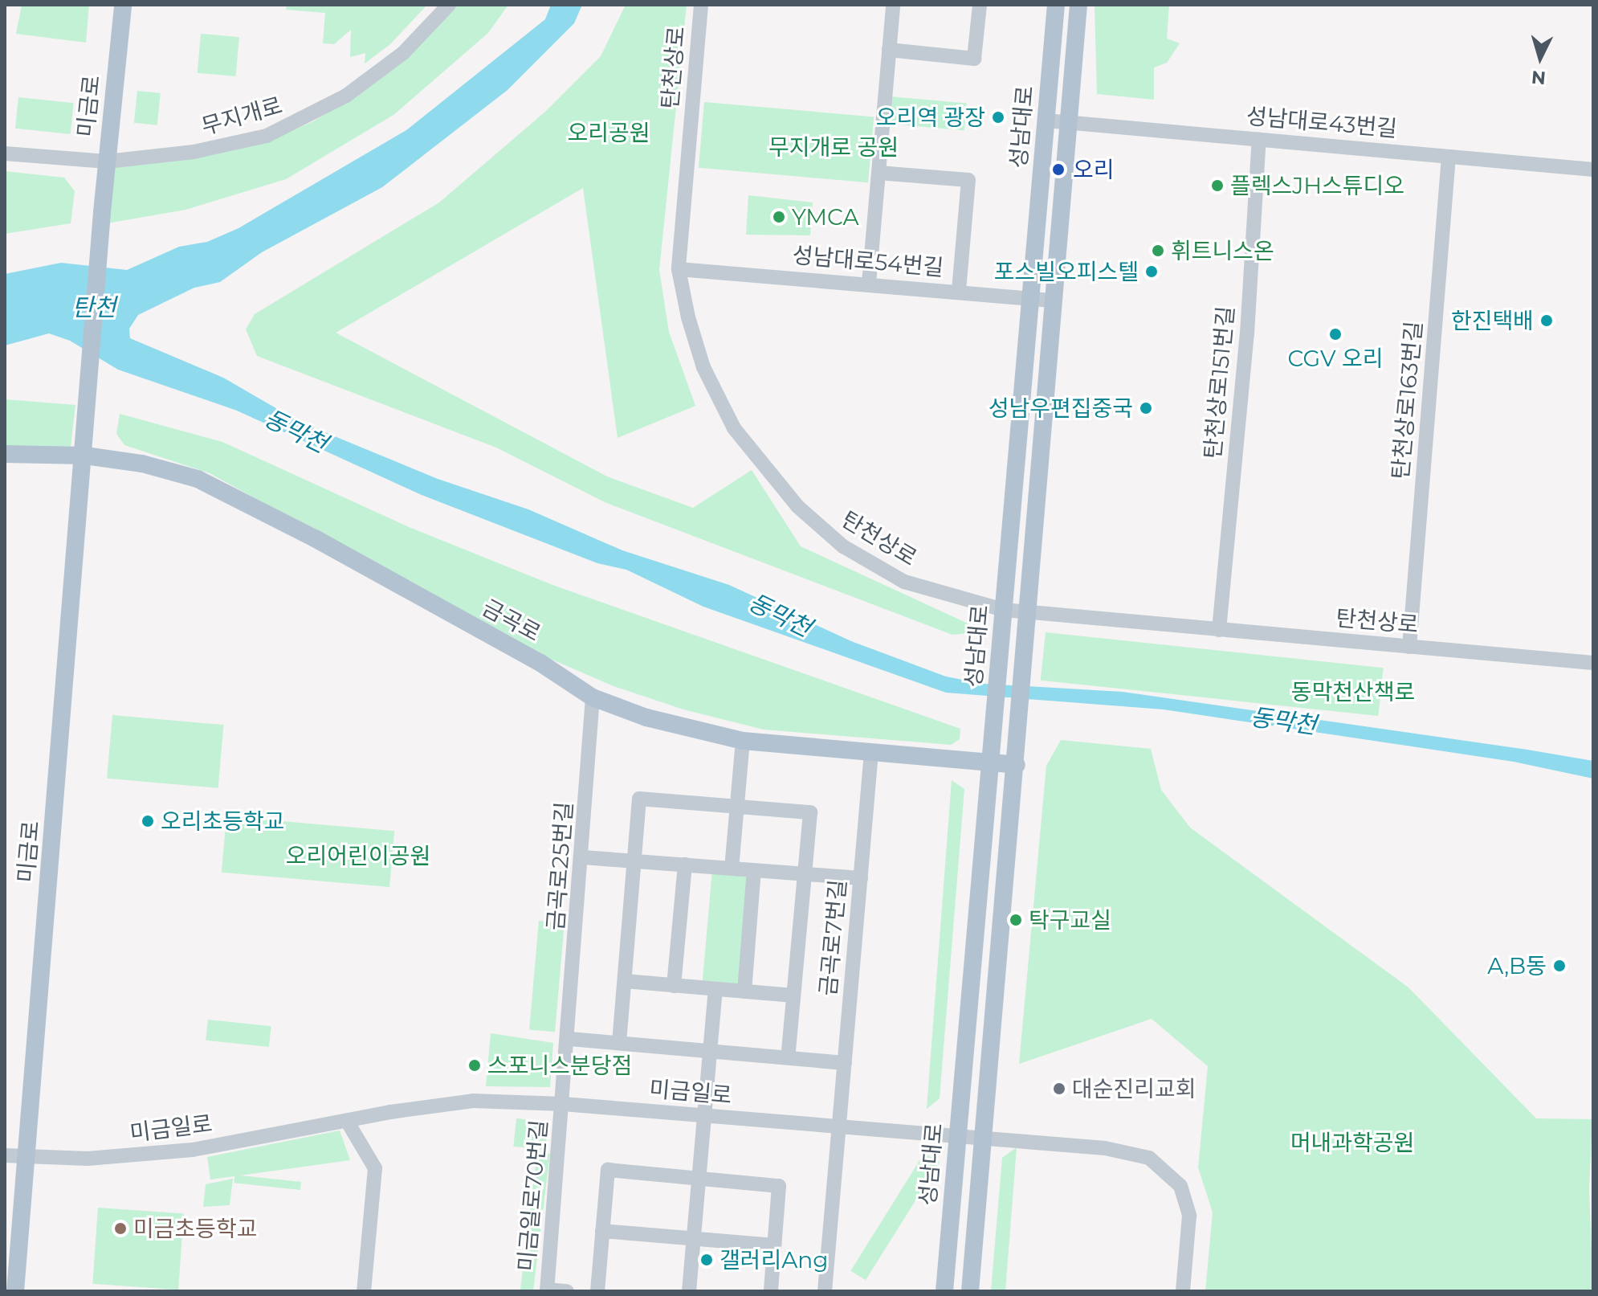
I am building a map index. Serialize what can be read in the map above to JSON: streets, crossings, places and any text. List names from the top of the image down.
{
  "streets": {
    "main road": ["미금로", "성남대로", "금곡로"],
    "street": [
      "탄천상로",
      "무지개로",
      "성남대로43번길",
      "성남대로54번길",
      "탄천상로151번길",
      "탄천상로163번길",
      "금곡로25번길",
      "금곡로7번길",
      "미금일로",
      "미금일로70번길"
    ]
  },
  "crossings": [
    ["탄천상로", "성남대로"],
    ["탄천상로", "성남대로54번길"],
    ["탄천상로", "탄천상로151번길"],
    ["탄천상로", "탄천상로163번길"],
    ["미금로", "무지개로"],
    ["미금로", "금곡로"],
    ["미금로", "미금일로"],
    ["성남대로43번길", "성남대로"],
    ["성남대로43번길", "탄천상로151번길"],
    ["성남대로43번길", "탄천상로163번길"],
    ["성남대로", "성남대로54번길"],
    ["성남대로", "금곡로"],
    ["성남대로", "미금일로"],
    ["금곡로", "금곡로25번길"],
    ["금곡로", "금곡로7번길"],
    ["금곡로25번길", "미금일로"],
    ["금곡로25번길", "미금일로70번길"],
    ["금곡로7번길", "미금일로"],
    ["미금일로", "미금일로70번길"]
  ],
  "water": ["탄천", "동막천"],
  "parks": [
    "오리공원",
    "무지개로 공원",
    "동막천산책로",
    "오리어린이공원",
    "머내과학공원"
  ],
  "places": [
    "오리역 광장",
    "오리",
    "플렉스JH스튜디오",
    "YMCA",
    "휘트니스온",
    "포스빌오피스텔",
    "한진택배",
    "CGV 오리",
    "성남우편집중국",
    "오리초등학교",
    "탁구교실",
    "A,B동",
    "스포니스분당점",
    "대순진리교회",
    "미금초등학교",
    "갤러리Ang"
  ],
  "north": "bottom"
}
